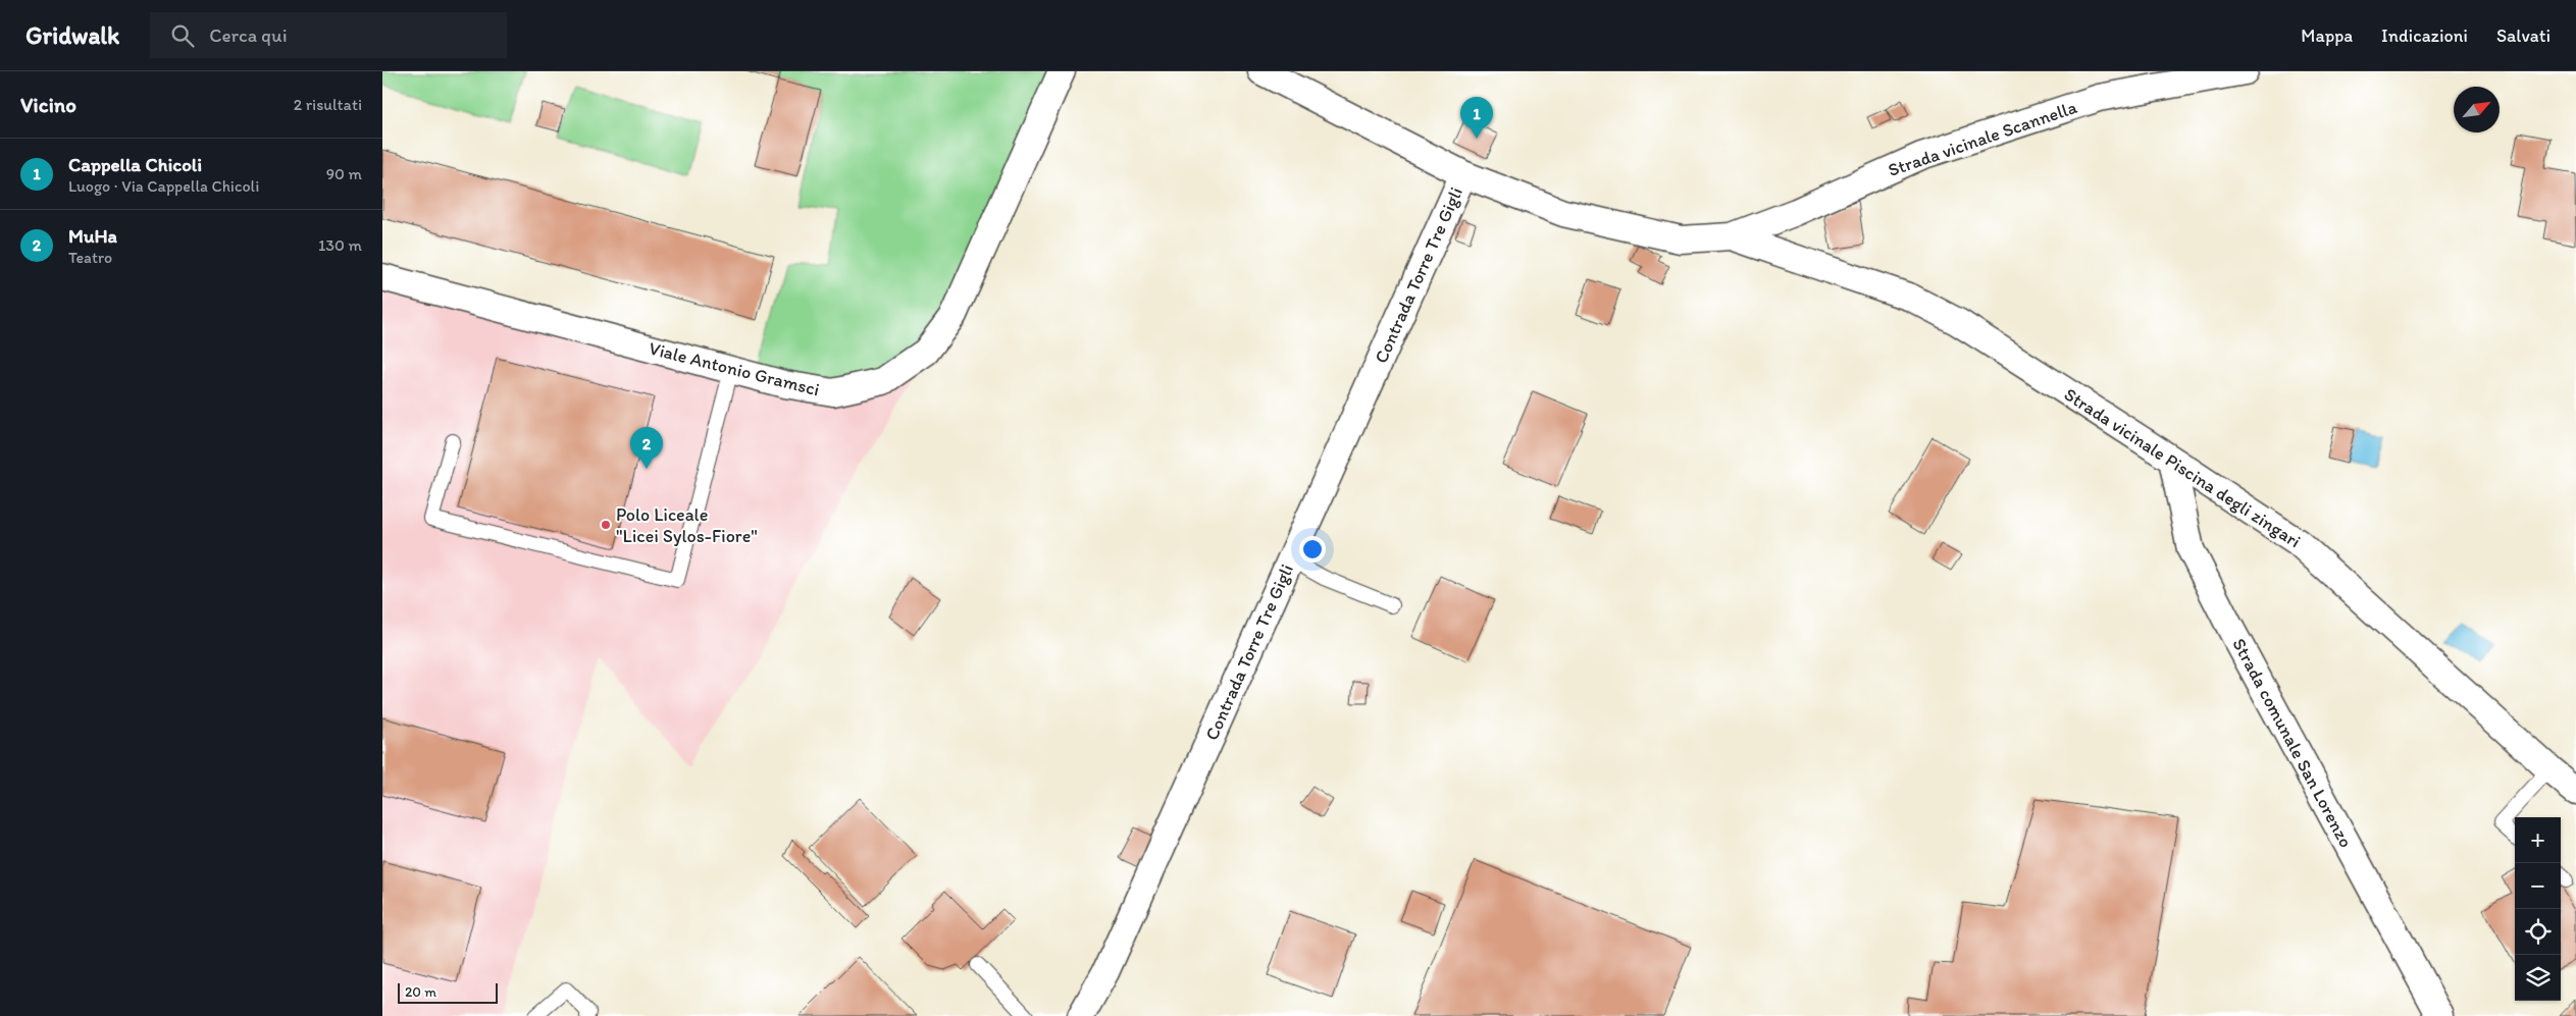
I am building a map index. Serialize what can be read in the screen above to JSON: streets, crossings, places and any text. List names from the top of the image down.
{
  "streets": {
    "street": [
      "Strada vicinale Scannella",
      "Contrada Torre Tre Gigli",
      "Viale Antonio Gramsci",
      "Strada vicinale Piscina degli zingari",
      "Strada comunale San Lorenzo"
    ]
  },
  "crossings": [
    ["Strada vicinale Scannella", "Strada vicinale Piscina degli zingari"],
    ["Strada vicinale Piscina degli zingari", "Strada comunale San Lorenzo"]
  ],
  "places": ["Polo Liceale \"Licei Sylos-Fiore\""],
  "scale_bar": "20 m",
  "north": "top right",
  "page": {
    "header": "Gridwalk",
    "search": "Cerca qui",
    "nav": ["Mappa", "Indicazioni", "Salvati"],
    "heading": ["Vicino", "2 risultati"],
    "pins": ["1", "2"],
    "list": [
      {
        "mark": "1",
        "name": "Cappella Chicoli",
        "note": "Luogo · Via Cappella Chicoli",
        "value": "90 m"
      },
      {
        "mark": "2",
        "name": "MuHa",
        "note": "Teatro",
        "value": "130 m"
      }
    ],
    "map_buttons": ["+", "−"],
    "scale": "20 m"
  }
}
